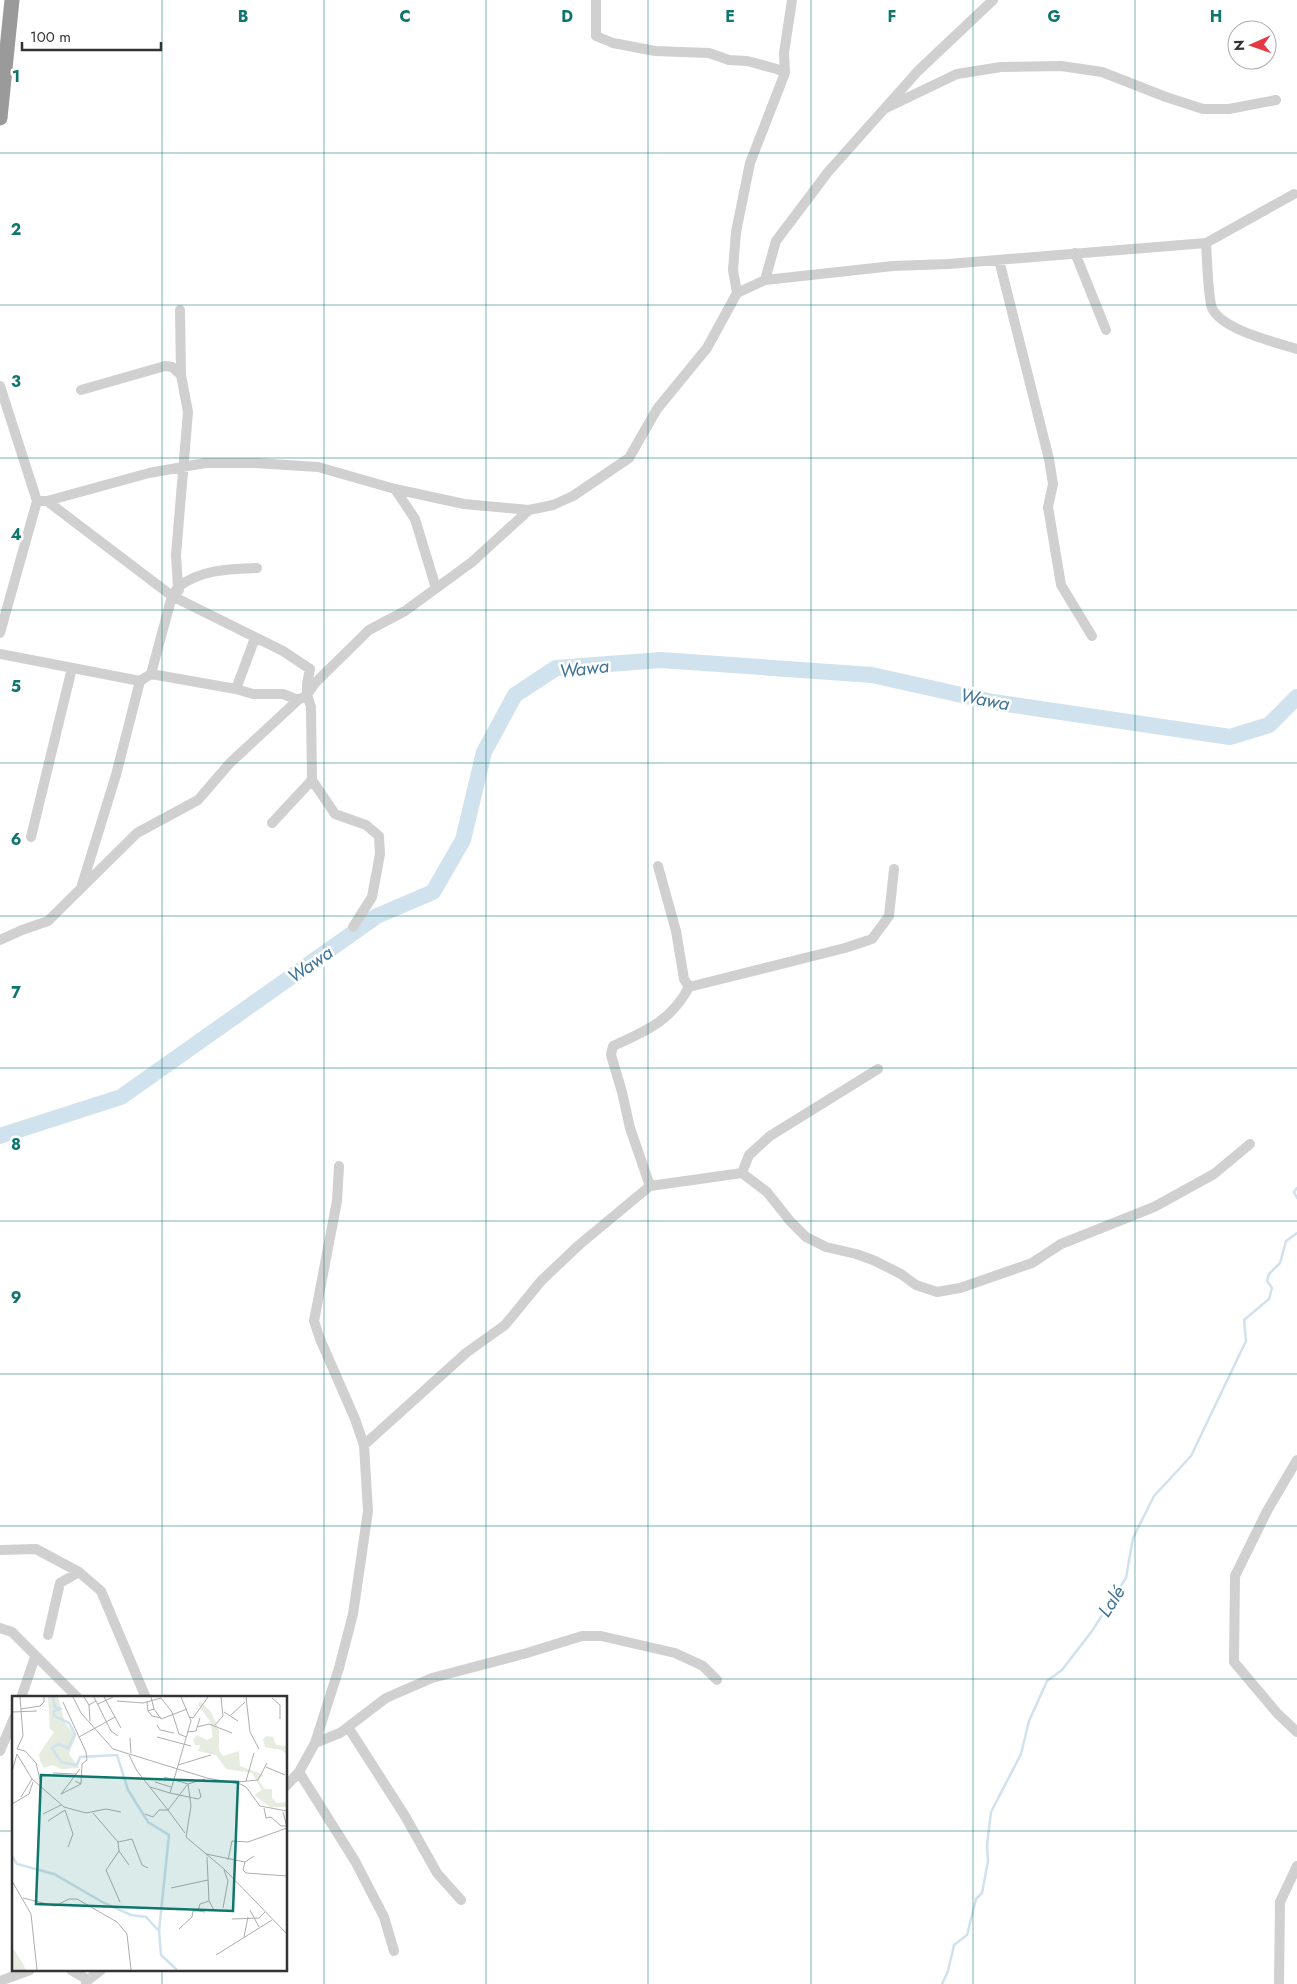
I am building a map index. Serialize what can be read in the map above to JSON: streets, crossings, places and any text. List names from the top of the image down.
{
  "water": ["Wawa", "Lalé"],
  "scale_bar": "100 m",
  "north": "left",
  "grid": {
    "columns": [
      "B",
      "C",
      "D",
      "E",
      "F",
      "G",
      "H"
    ],
    "rows": [
      "1",
      "2",
      "3",
      "4",
      "5",
      "6",
      "7",
      "8",
      "9"
    ]
  }
}
